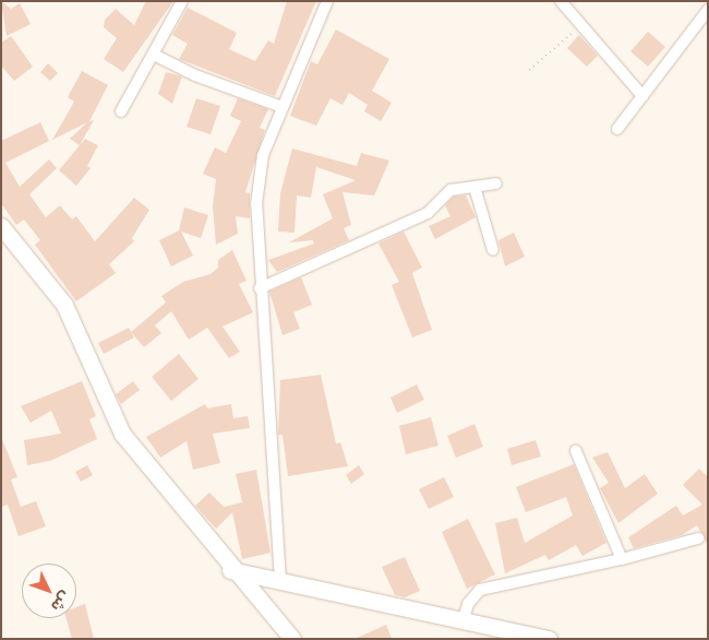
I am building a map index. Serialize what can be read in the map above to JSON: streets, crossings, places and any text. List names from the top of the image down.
{
  "north": "bottom right"
}
